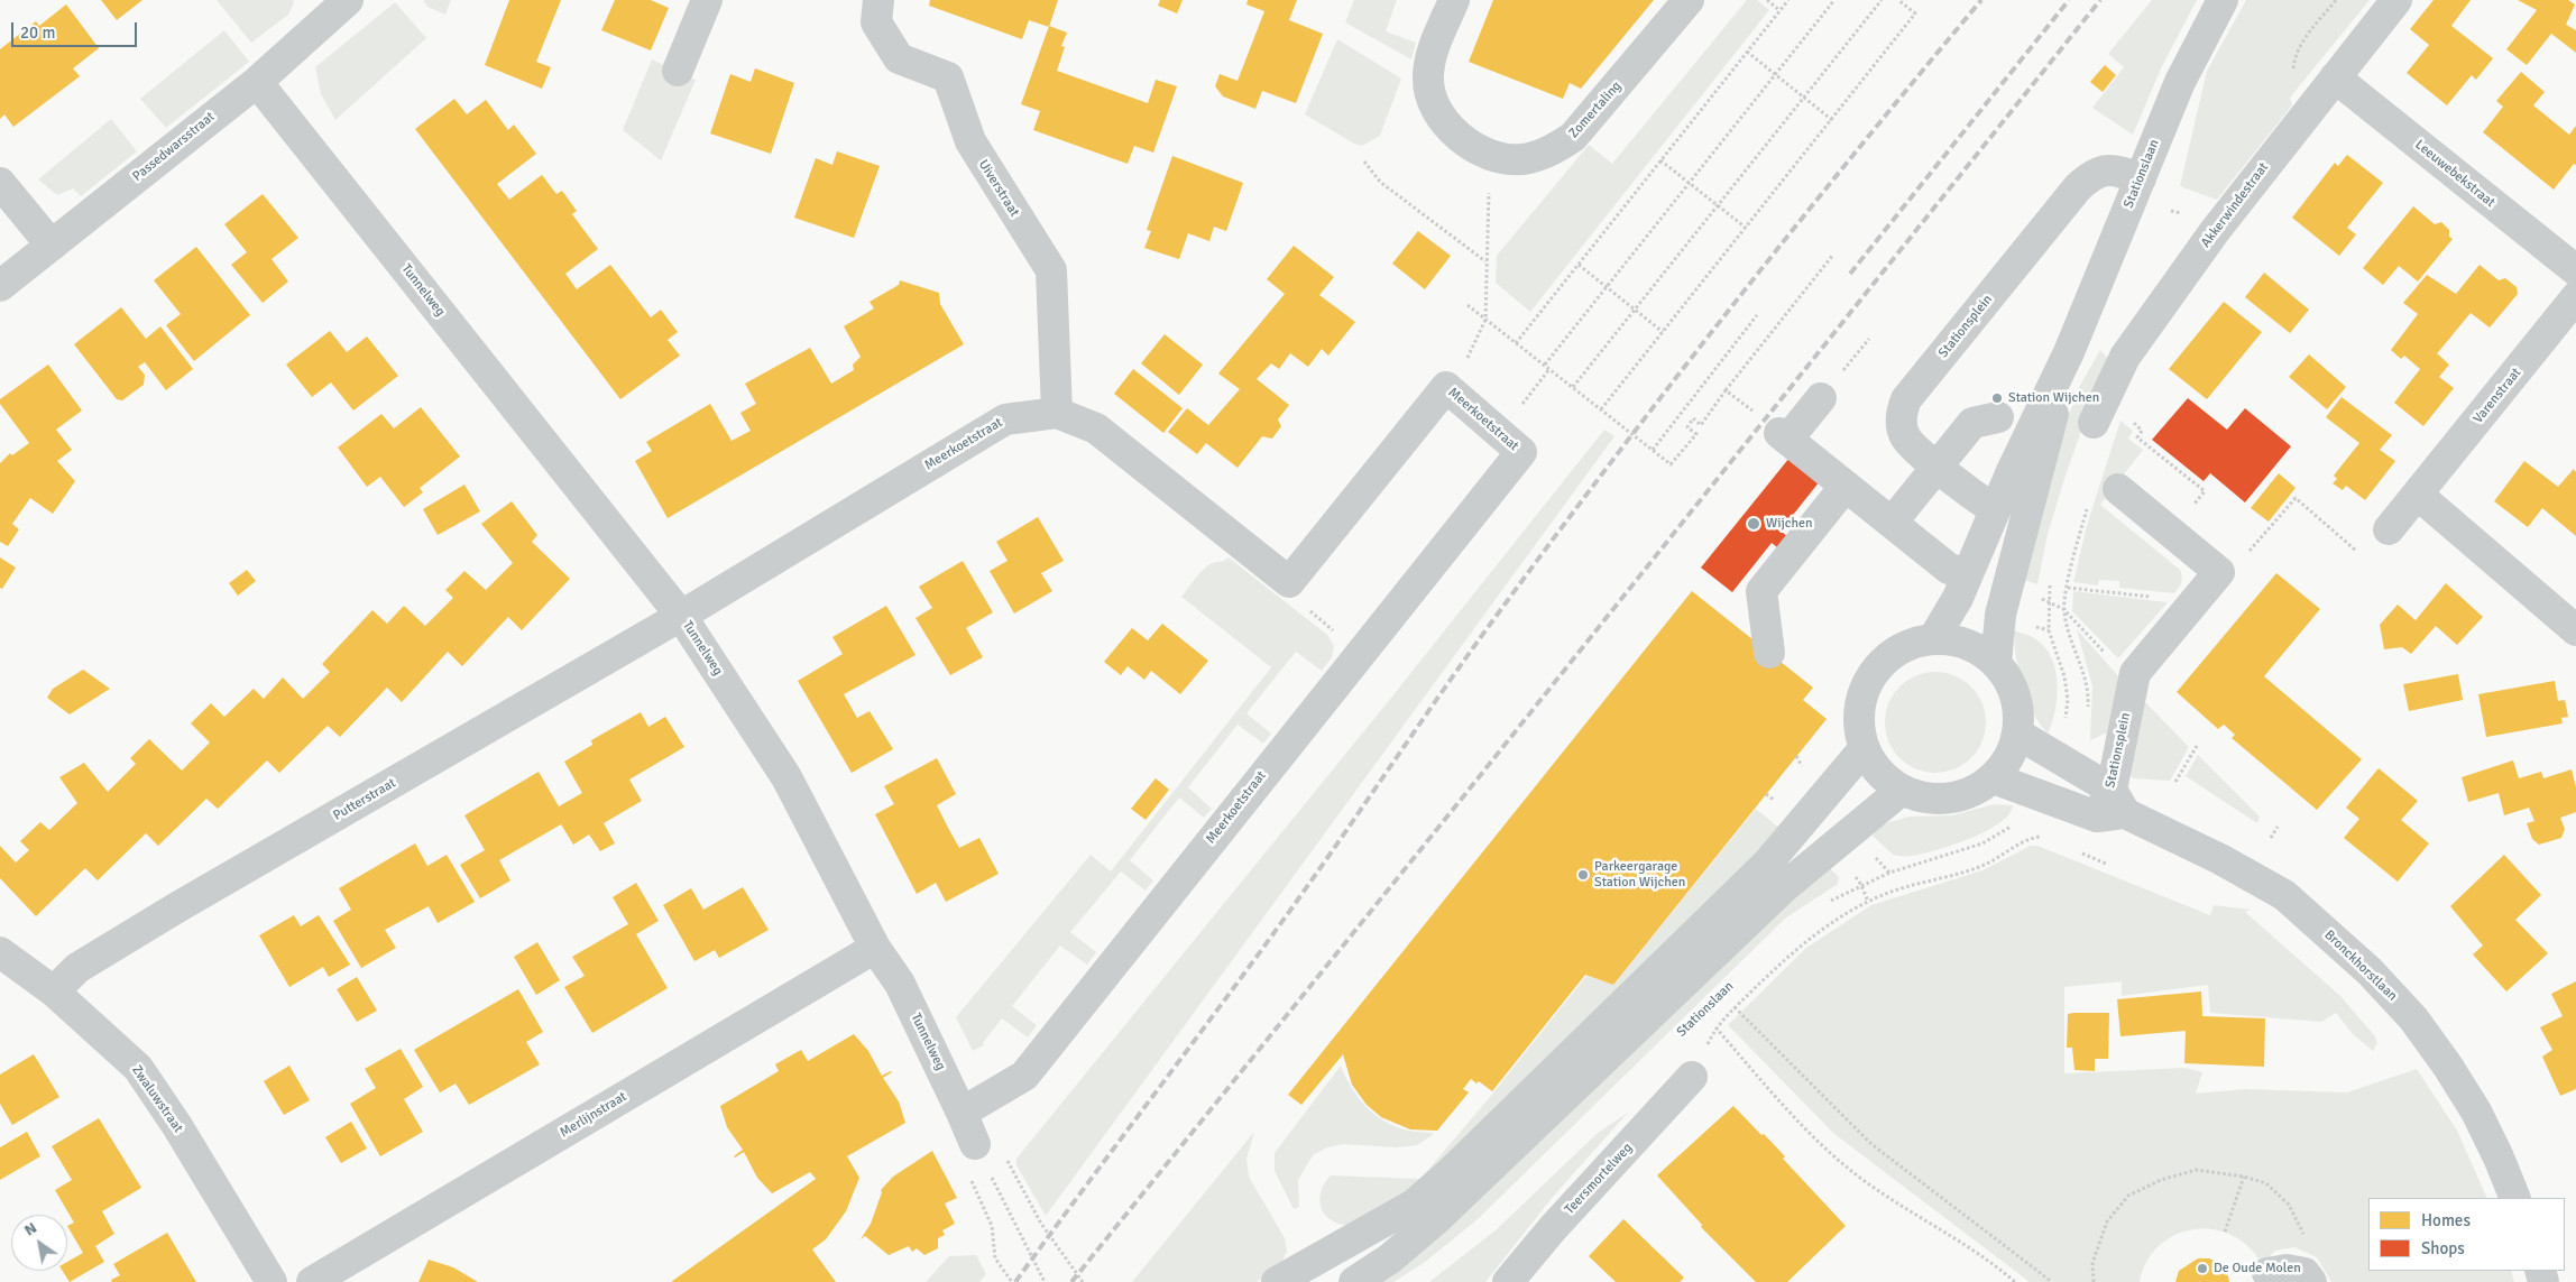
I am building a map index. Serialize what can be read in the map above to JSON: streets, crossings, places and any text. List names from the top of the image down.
{
  "streets": {
    "street": [
      "Zomertaling",
      "Passedwarsstraat",
      "Stationslaan",
      "Leeuwebekstraat",
      "Uiverstraat",
      "Akkerwindestraat",
      "Tunnelweg",
      "Stationsplein",
      "Varenstraat",
      "Meerkoetstraat",
      "Putterstraat",
      "Bronckhorstlaan",
      "Zwaluwstraat",
      "Merlijnstraat",
      "Teersmortelweg"
    ]
  },
  "crossings": [
    ["Passedwarsstraat", "Tunnelweg"],
    ["Stationslaan", "Stationsplein"],
    ["Stationslaan", "Bronckhorstlaan"],
    ["Leeuwebekstraat", "Akkerwindestraat"],
    ["Uiverstraat", "Meerkoetstraat"],
    ["Tunnelweg", "Meerkoetstraat"],
    ["Tunnelweg", "Putterstraat"],
    ["Tunnelweg", "Merlijnstraat"],
    ["Stationsplein", "Bronckhorstlaan"],
    ["Meerkoetstraat", "Putterstraat"],
    ["Putterstraat", "Zwaluwstraat"]
  ],
  "places": [
    "Station Wijchen",
    "Wijchen",
    "Parkeergarage Station Wijchen",
    "De Oude Molen"
  ],
  "legend": ["Homes", "Shops"],
  "scale_bar": "20 m",
  "north": "top left"
}
